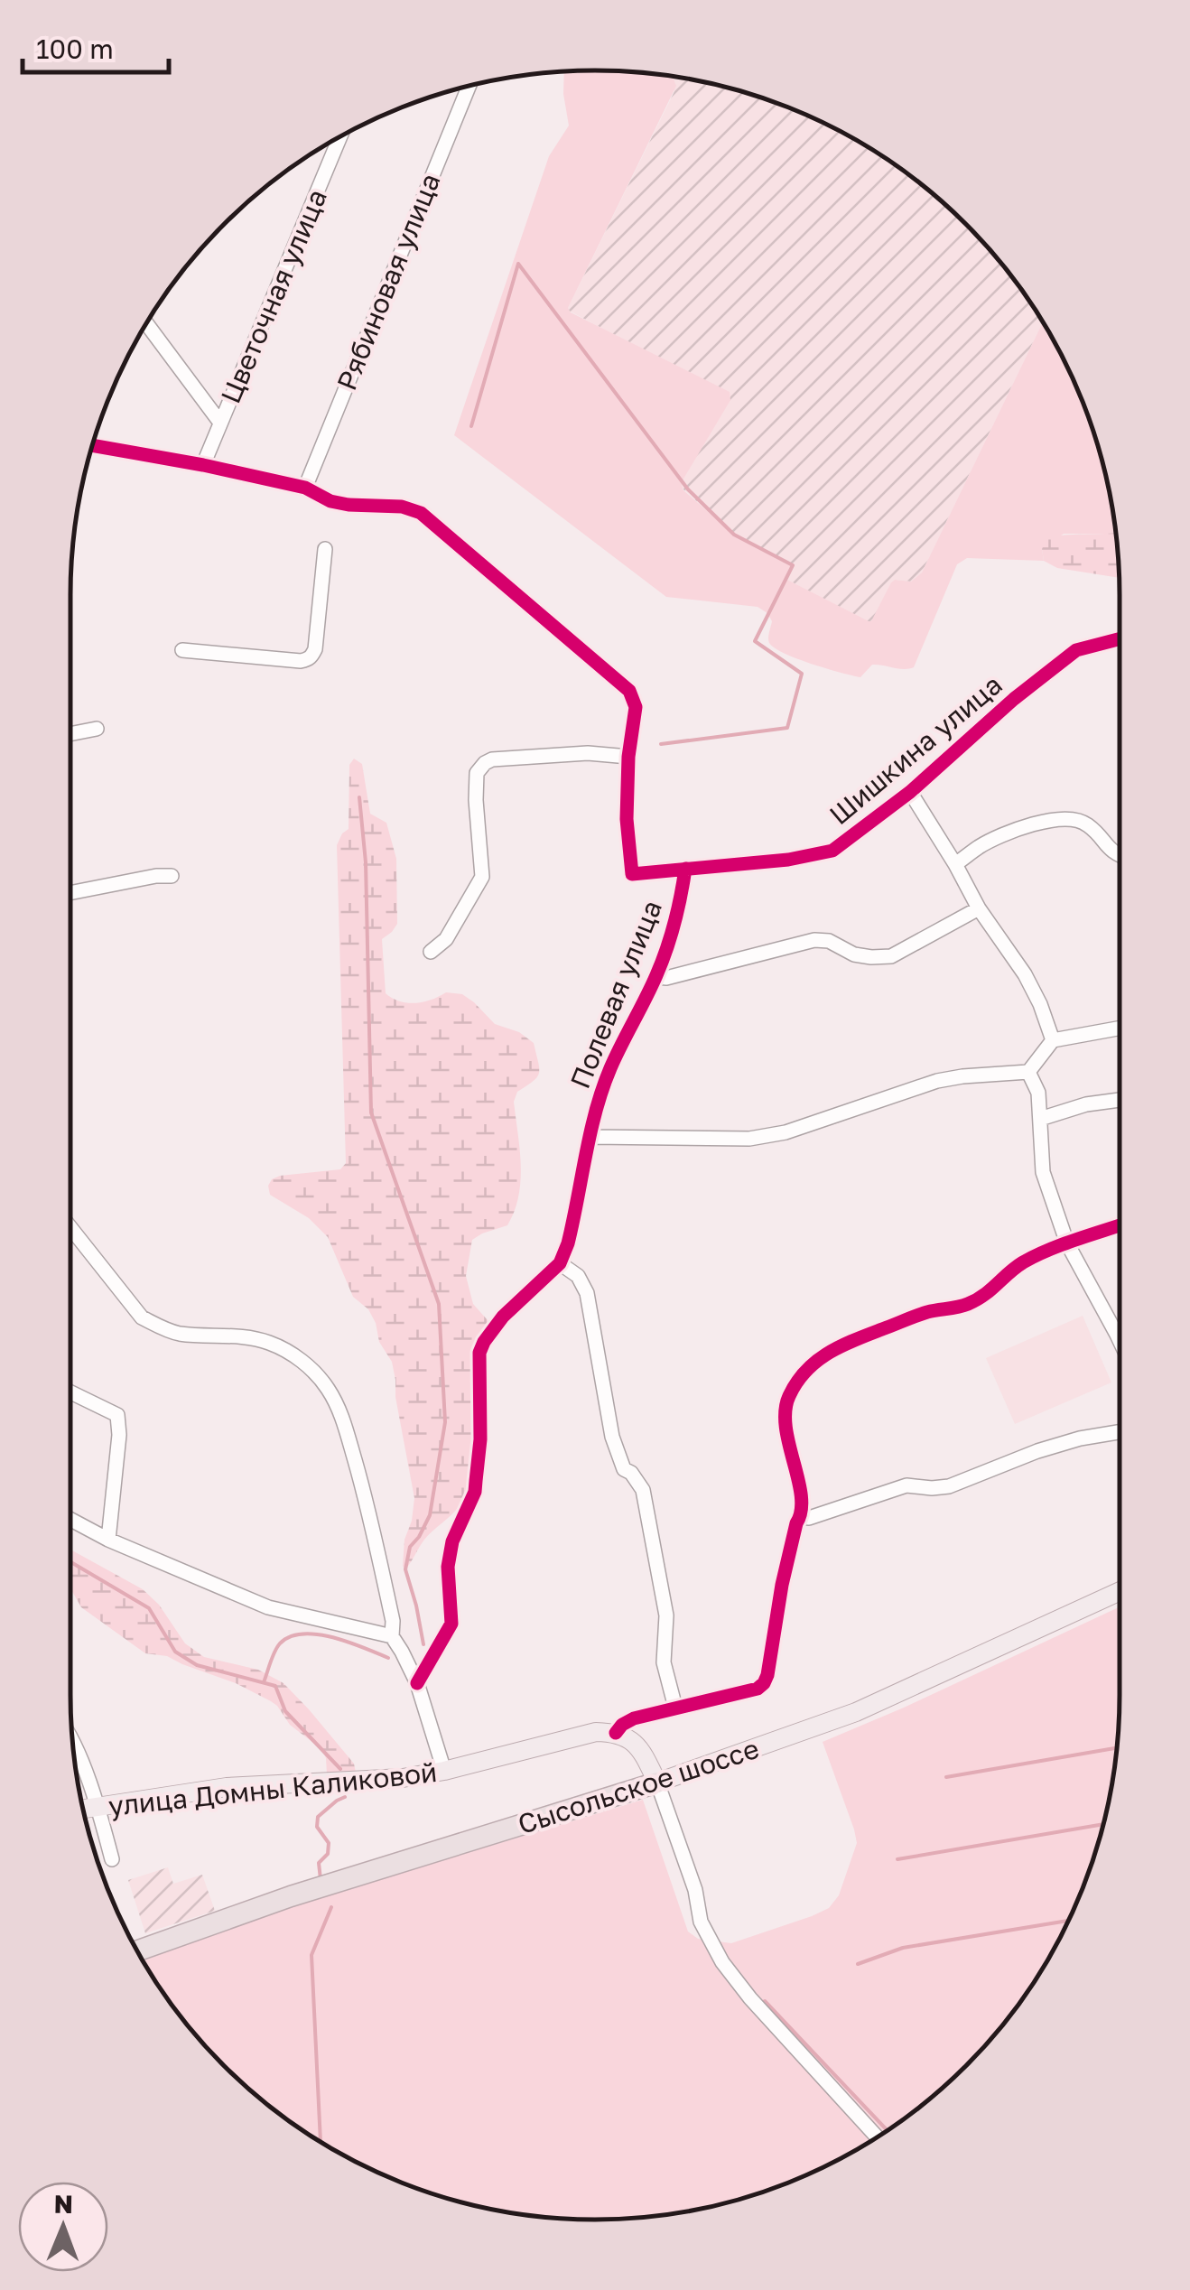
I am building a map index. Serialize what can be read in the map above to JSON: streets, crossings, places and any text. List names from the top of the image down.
{
  "streets": {
    "highway": ["Сысольское шоссе"],
    "main road": ["улица Домны Каликовой"],
    "street": [
      "Рябиновая улица",
      "Цветочная улица",
      "Шишкина улица",
      "Полевая улица"
    ]
  },
  "crossings": [
    ["Рябиновая улица", "Шишкина улица"],
    ["Цветочная улица", "Шишкина улица"],
    ["Шишкина улица", "Полевая улица"]
  ],
  "scale_bar": "100 m",
  "north": "top"
}
